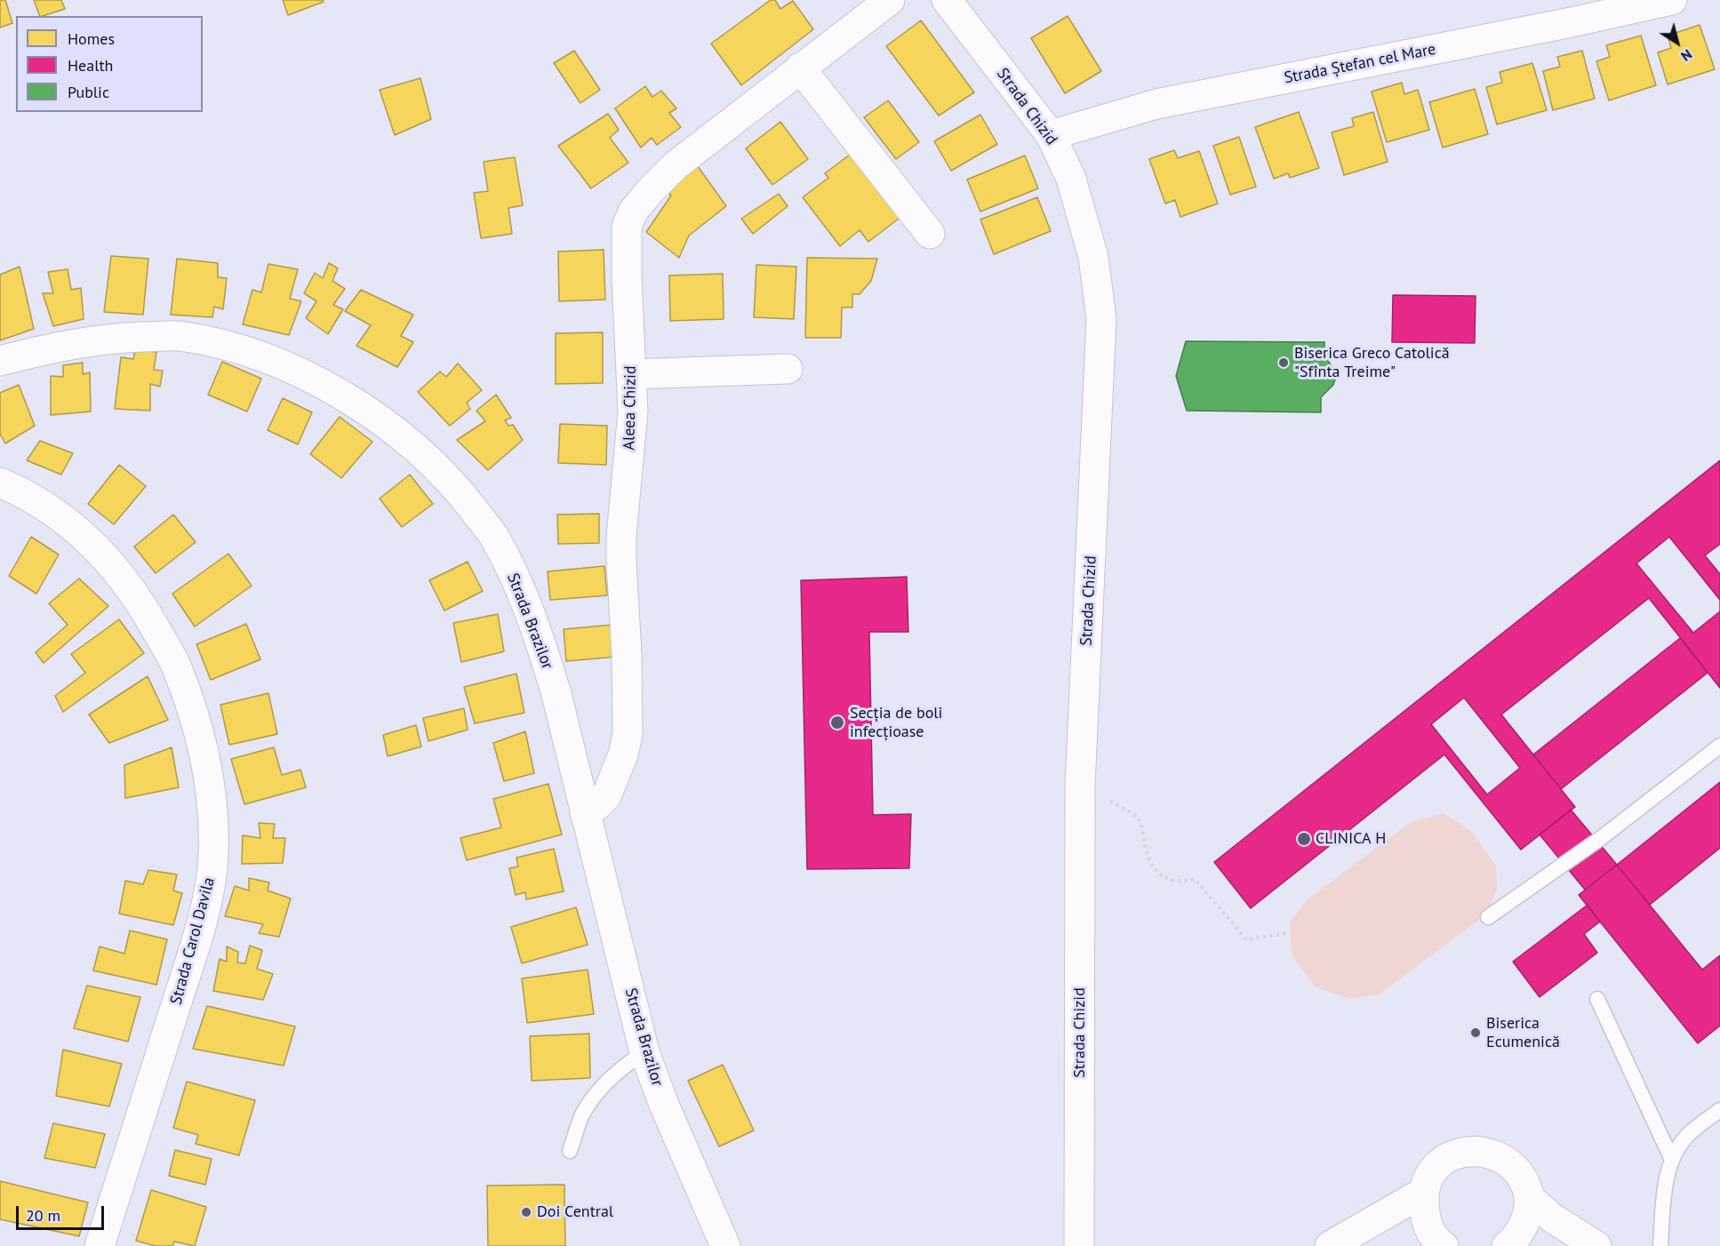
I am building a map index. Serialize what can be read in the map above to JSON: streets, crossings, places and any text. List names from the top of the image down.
{
  "streets": {
    "street": [
      "Strada Ștefan cel Mare",
      "Strada Chizid",
      "Aleea Chizid",
      "Strada Brazilor",
      "Strada Carol Davila"
    ]
  },
  "crossings": [
    ["Strada Ștefan cel Mare", "Strada Chizid"],
    ["Aleea Chizid", "Strada Brazilor"]
  ],
  "places": [
    "Biserica Greco Catolică \"Sfînta Treime\"",
    "Secția de boli infecțioase",
    "CLINICA H",
    "Biserica Ecumenică",
    "Doi Central"
  ],
  "legend": ["Homes", "Health", "Public"],
  "scale_bar": "20 m",
  "north": "bottom right"
}
